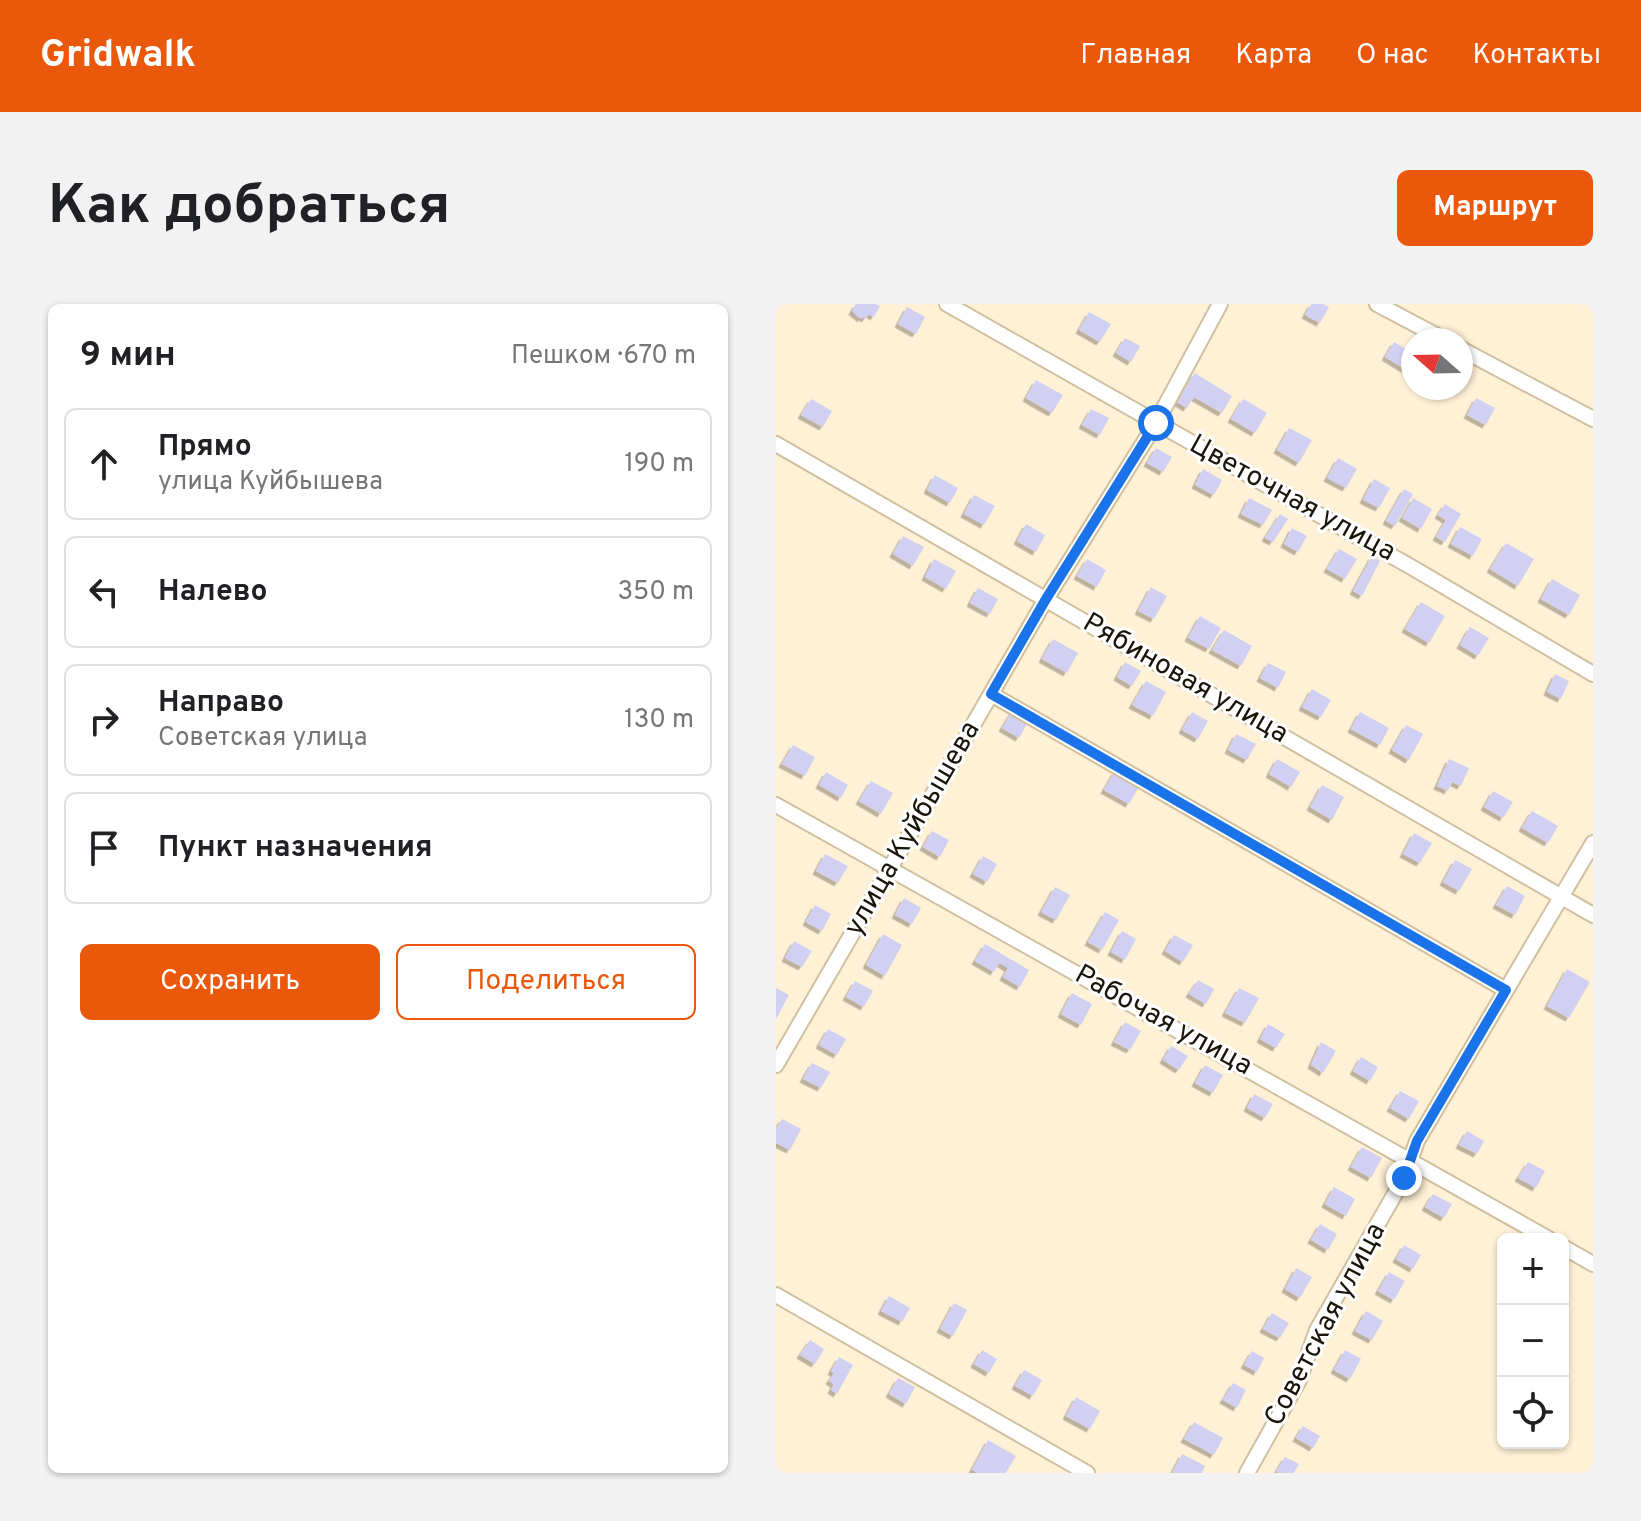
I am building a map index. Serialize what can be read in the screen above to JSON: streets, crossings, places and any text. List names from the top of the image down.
{
  "streets": {
    "street": [
      "Цветочная улица",
      "Рябиновая улица",
      "улица Куйбышева",
      "Рабочая улица",
      "Советская улица"
    ]
  },
  "crossings": [
    ["Цветочная улица", "улица Куйбышева"],
    ["Рябиновая улица", "улица Куйбышева"],
    ["Рябиновая улица", "Советская улица"],
    ["улица Куйбышева", "Рабочая улица"],
    ["Рабочая улица", "Советская улица"]
  ],
  "north": "left",
  "page": {
    "header": "Gridwalk",
    "nav": [
      "Главная",
      "Карта",
      "О нас",
      "Контакты"
    ],
    "buttons": [
      "Маршрут",
      ["Сохранить", "Поделиться"]
    ],
    "title": "Как добраться",
    "heading": ["9 мин", "Пешком · 670 m"],
    "list": [
      ["Прямо", "улица Куйбышева", "190 m"],
      ["Налево", "350 m"],
      ["Направо", "Советская улица", "130 m"],
      "Пункт назначения"
    ],
    "map_buttons": ["+", "−"]
  }
}
